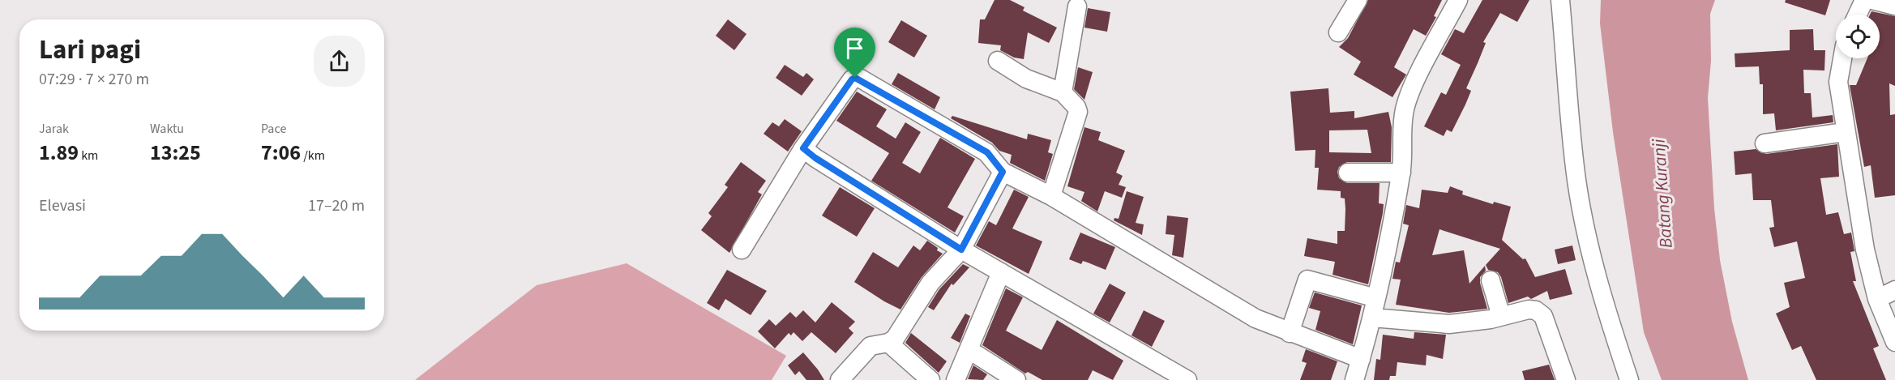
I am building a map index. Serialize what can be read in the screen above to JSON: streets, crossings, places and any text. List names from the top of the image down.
{
  "water": ["Batang Kuranji"],
  "page": {
    "heading": ["Lari pagi", "07:29 · 7 × 270 m"],
    "stats": [
      ["Jarak", "1.89 km"],
      ["Waktu", "13:25"],
      ["Pace", "7:06 /km"]
    ],
    "chart": ["Elevasi", "17–20 m"]
  }
}
